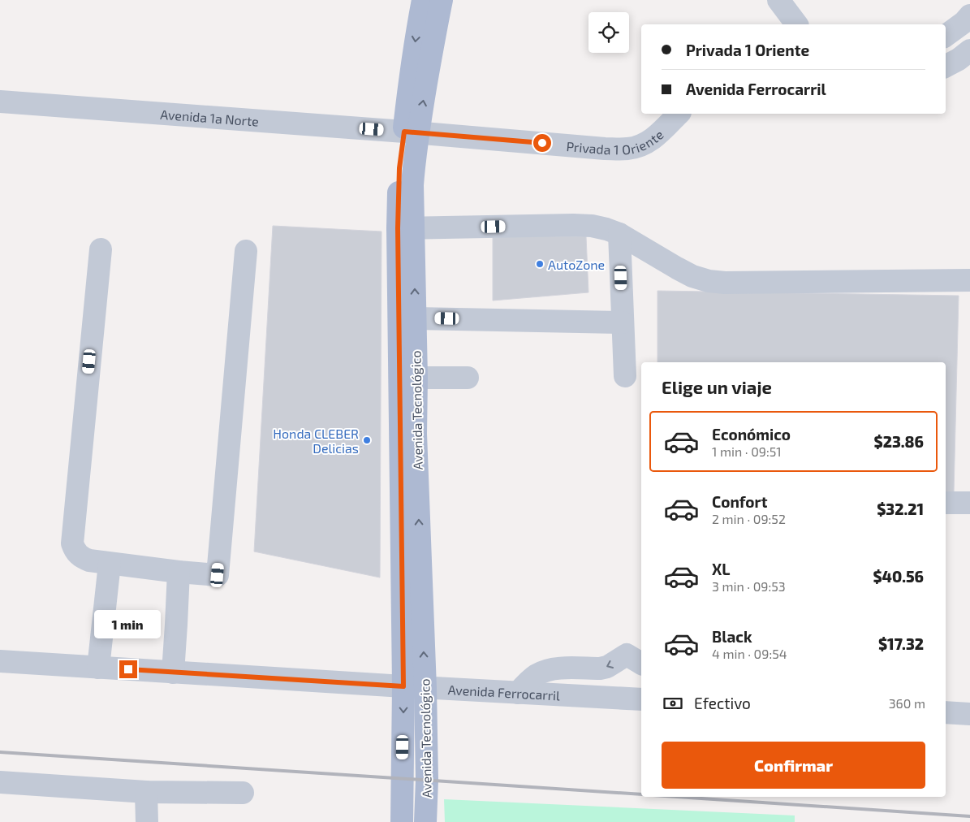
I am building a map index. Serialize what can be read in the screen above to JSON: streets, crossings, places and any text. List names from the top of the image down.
{
  "streets": {
    "main road": ["Avenida Tecnológico"],
    "street": ["Avenida 1a Norte", "Privada 1 Oriente", "Avenida Ferrocarril"]
  },
  "crossings": [
    ["Avenida 1a Norte", "Privada 1 Oriente"],
    ["Avenida 1a Norte", "Avenida Tecnológico"],
    ["Privada 1 Oriente", "Avenida Tecnológico"],
    ["Avenida Tecnológico", "Avenida Ferrocarril"]
  ],
  "places": ["AutoZone", "Honda CLEBER Delicias"],
  "page": {
    "banner": ["Privada 1 Oriente", "Avenida Ferrocarril"],
    "heading": "Elige un viaje",
    "list": [
      {
        "name": "Económico",
        "note": "1 min · 09:51",
        "value": "$23.86"
      },
      {
        "name": "Confort",
        "note": "2 min · 09:52",
        "value": "$32.21"
      },
      {
        "name": "XL",
        "note": "3 min · 09:53",
        "value": "$40.56"
      },
      {
        "name": "Black",
        "note": "4 min · 09:54",
        "value": "$17.32"
      }
    ],
    "bubble": "1 min",
    "pay": ["Efectivo", "360 m"],
    "buttons": "Confirmar"
  }
}
